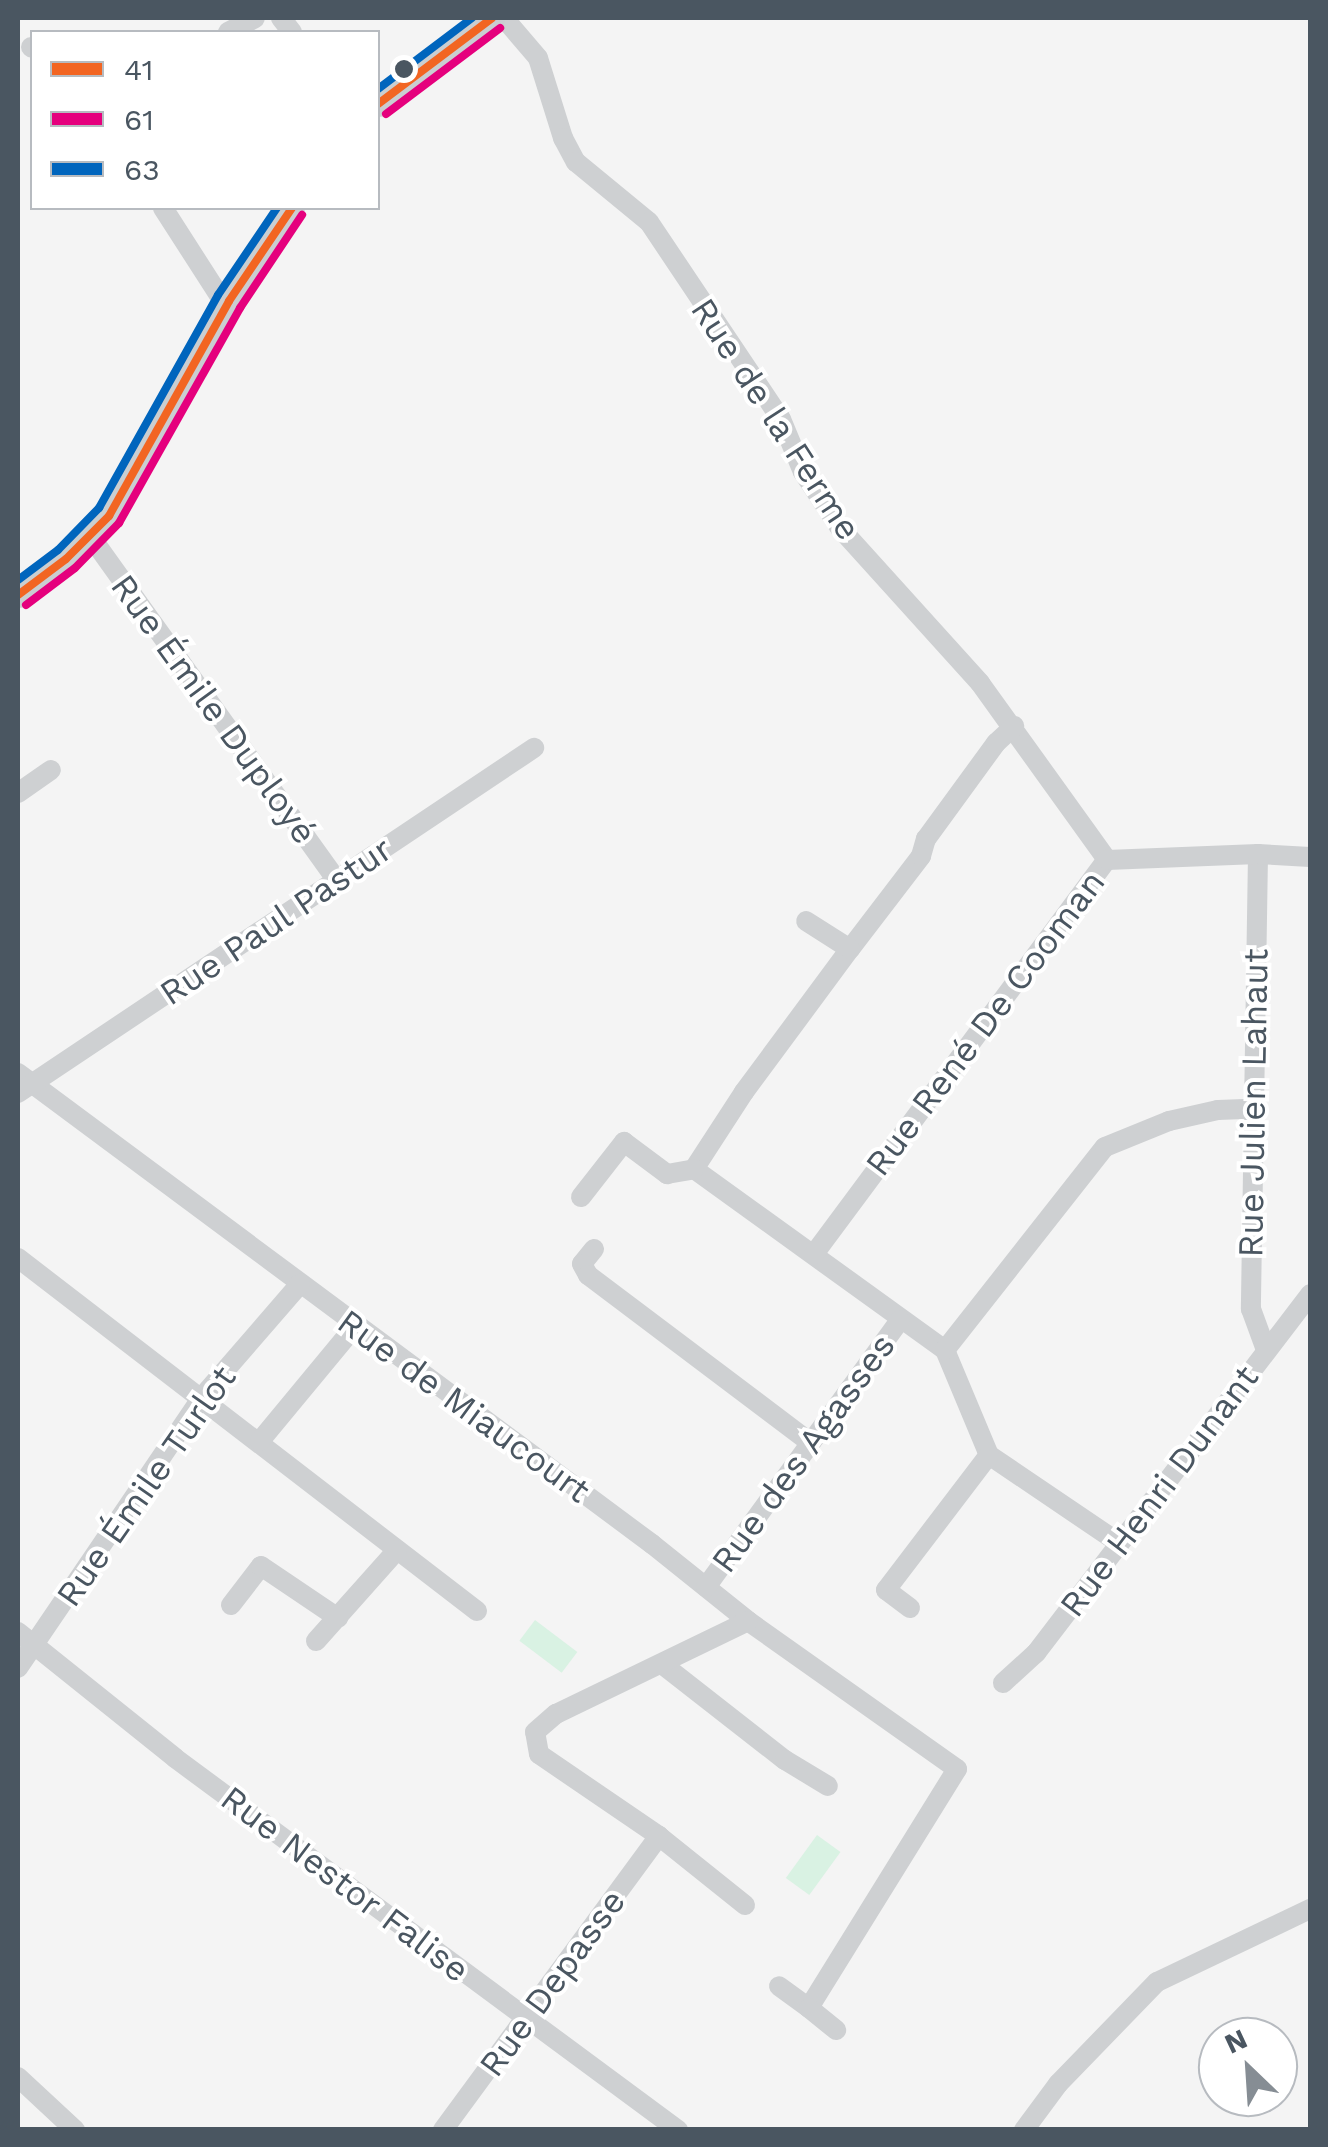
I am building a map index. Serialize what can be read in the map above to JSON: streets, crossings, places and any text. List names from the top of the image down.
{
  "streets": {
    "street": [
      "Rue de la Ferme",
      "Rue Émile Duployé",
      "Rue Paul Pastur",
      "Rue René De Cooman",
      "Rue Julien Lahaut",
      "Rue de Miaucourt",
      "Rue des Agasses",
      "Rue Émile Turlot",
      "Rue Henri Dunant",
      "Rue Nestor Falise",
      "Rue Depasse"
    ]
  },
  "crossings": [
    ["Rue de la Ferme", "Rue René De Cooman"],
    ["Rue Émile Duployé", "Rue Paul Pastur"],
    ["Rue Paul Pastur", "Rue de Miaucourt"],
    ["Rue René De Cooman", "Rue Julien Lahaut"],
    ["Rue Julien Lahaut", "Rue Henri Dunant"],
    ["Rue de Miaucourt", "Rue des Agasses"],
    ["Rue de Miaucourt", "Rue Émile Turlot"],
    ["Rue Émile Turlot", "Rue Nestor Falise"],
    ["Rue Nestor Falise", "Rue Depasse"]
  ],
  "lines": ["transit line 41", "transit line 63", "transit line 61"],
  "legend": ["41", "61", "63"],
  "north": "top left"
}
